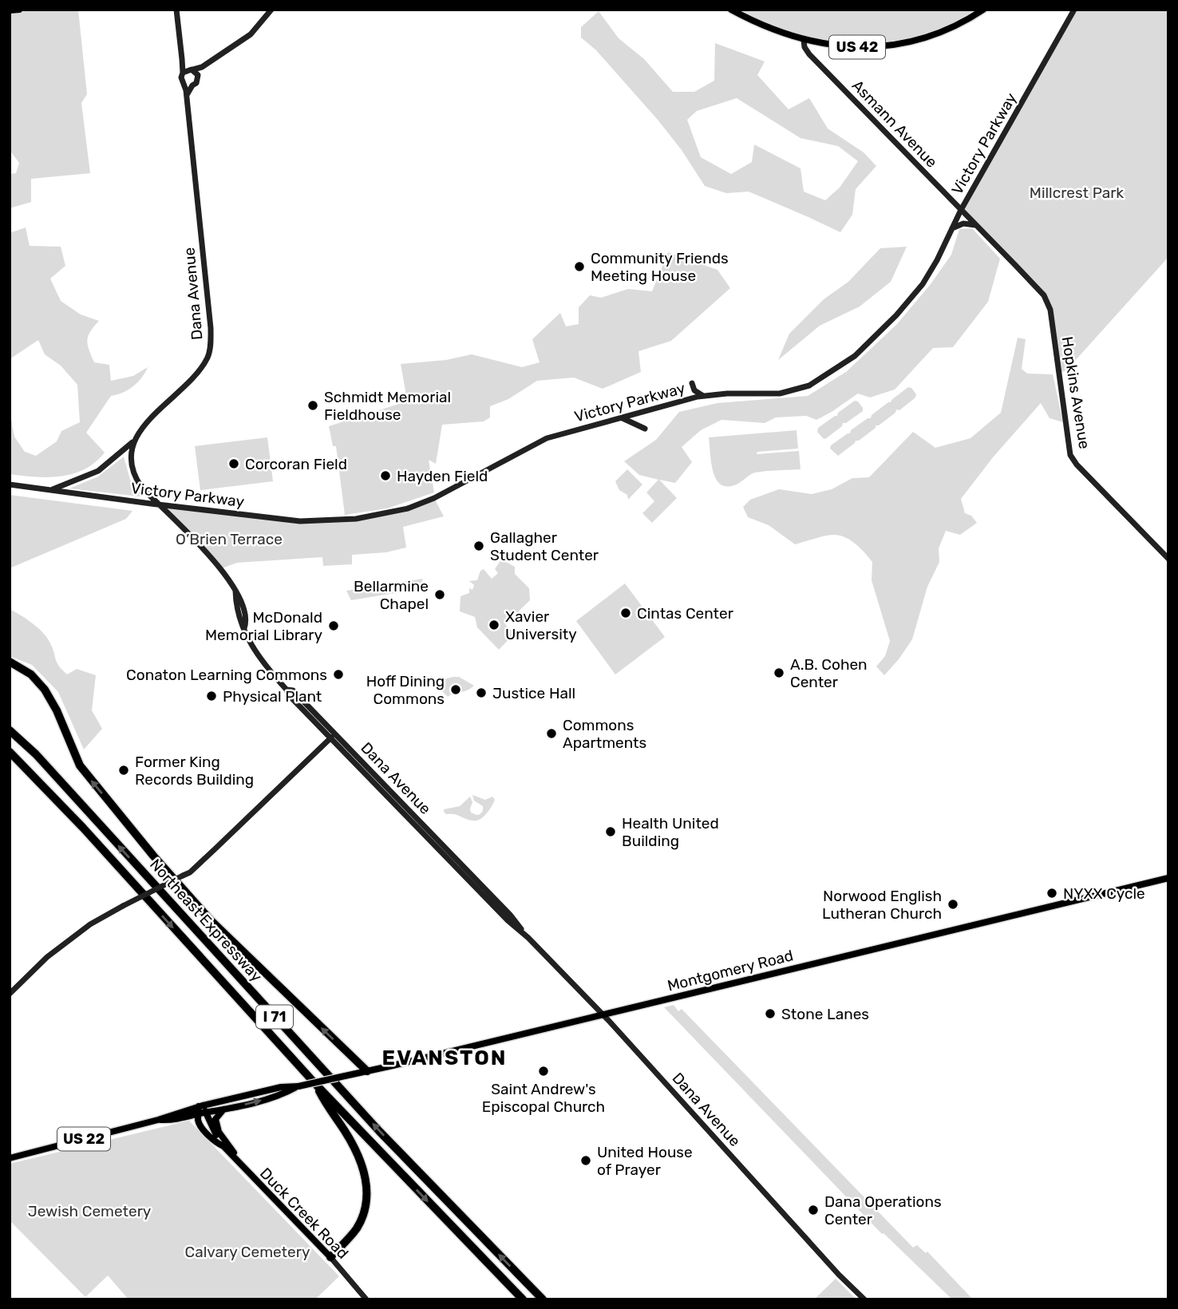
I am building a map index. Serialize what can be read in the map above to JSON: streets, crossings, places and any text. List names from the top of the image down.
{
  "streets": {
    "highway": ["Northeast Expressway", "I 71"],
    "main road": [
      "US 42",
      "Montgomery Road",
      "US 22",
      "Duck Creek Road"
    ],
    "street": [
      "Asmann Avenue",
      "Victory Parkway",
      "Dana Avenue",
      "Hopkins Avenue"
    ]
  },
  "crossings": [
    ["US 42", "Asmann Avenue"],
    ["Asmann Avenue", "Victory Parkway"],
    ["Asmann Avenue", "Hopkins Avenue"],
    ["Victory Parkway", "Dana Avenue"],
    ["Dana Avenue", "Montgomery Road"],
    ["Montgomery Road", "Duck Creek Road"]
  ],
  "districts": ["EVANSTON"],
  "parks": [
    "Millcrest Park",
    "O’Brien Terrace",
    "Jewish Cemetery",
    "Calvary Cemetery"
  ],
  "places": [
    "Community Friends Meeting House",
    "Schmidt Memorial Fieldhouse",
    "Corcoran Field",
    "Hayden Field",
    "Gallagher Student Center",
    "Bellarmine Chapel",
    "Cintas Center",
    "Xavier University",
    "McDonald Memorial Library",
    "A.B. Cohen Center",
    "Conaton Learning Commons",
    "Hoff Dining Commons",
    "Justice Hall",
    "Physical Plant",
    "Commons Apartments",
    "Former King Records Building",
    "Health United Building",
    "NYXX Cycle",
    "Norwood English Lutheran Church",
    "Stone Lanes",
    "Saint Andrew's Episcopal Church",
    "United House of Prayer",
    "Dana Operations Center"
  ]
}
